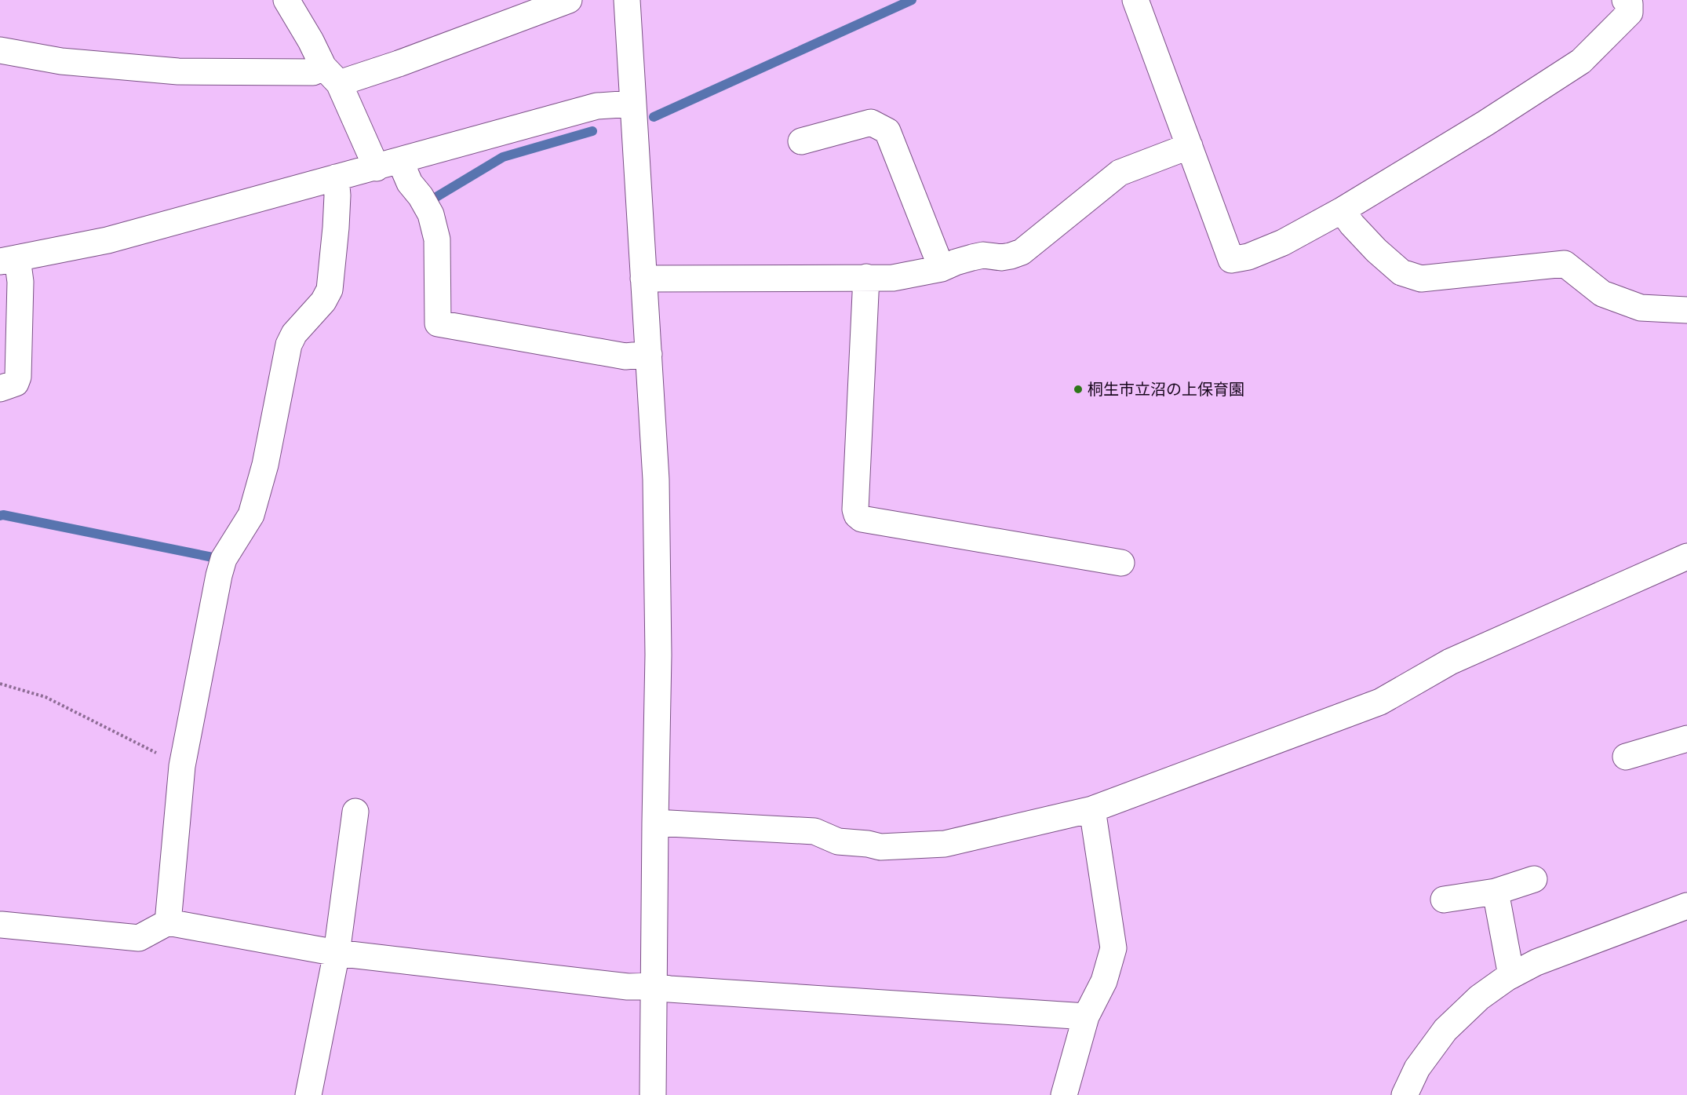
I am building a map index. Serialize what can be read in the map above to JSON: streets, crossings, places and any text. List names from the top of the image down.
{
  "places": ["桐生市立沼の上保育園"]
}
